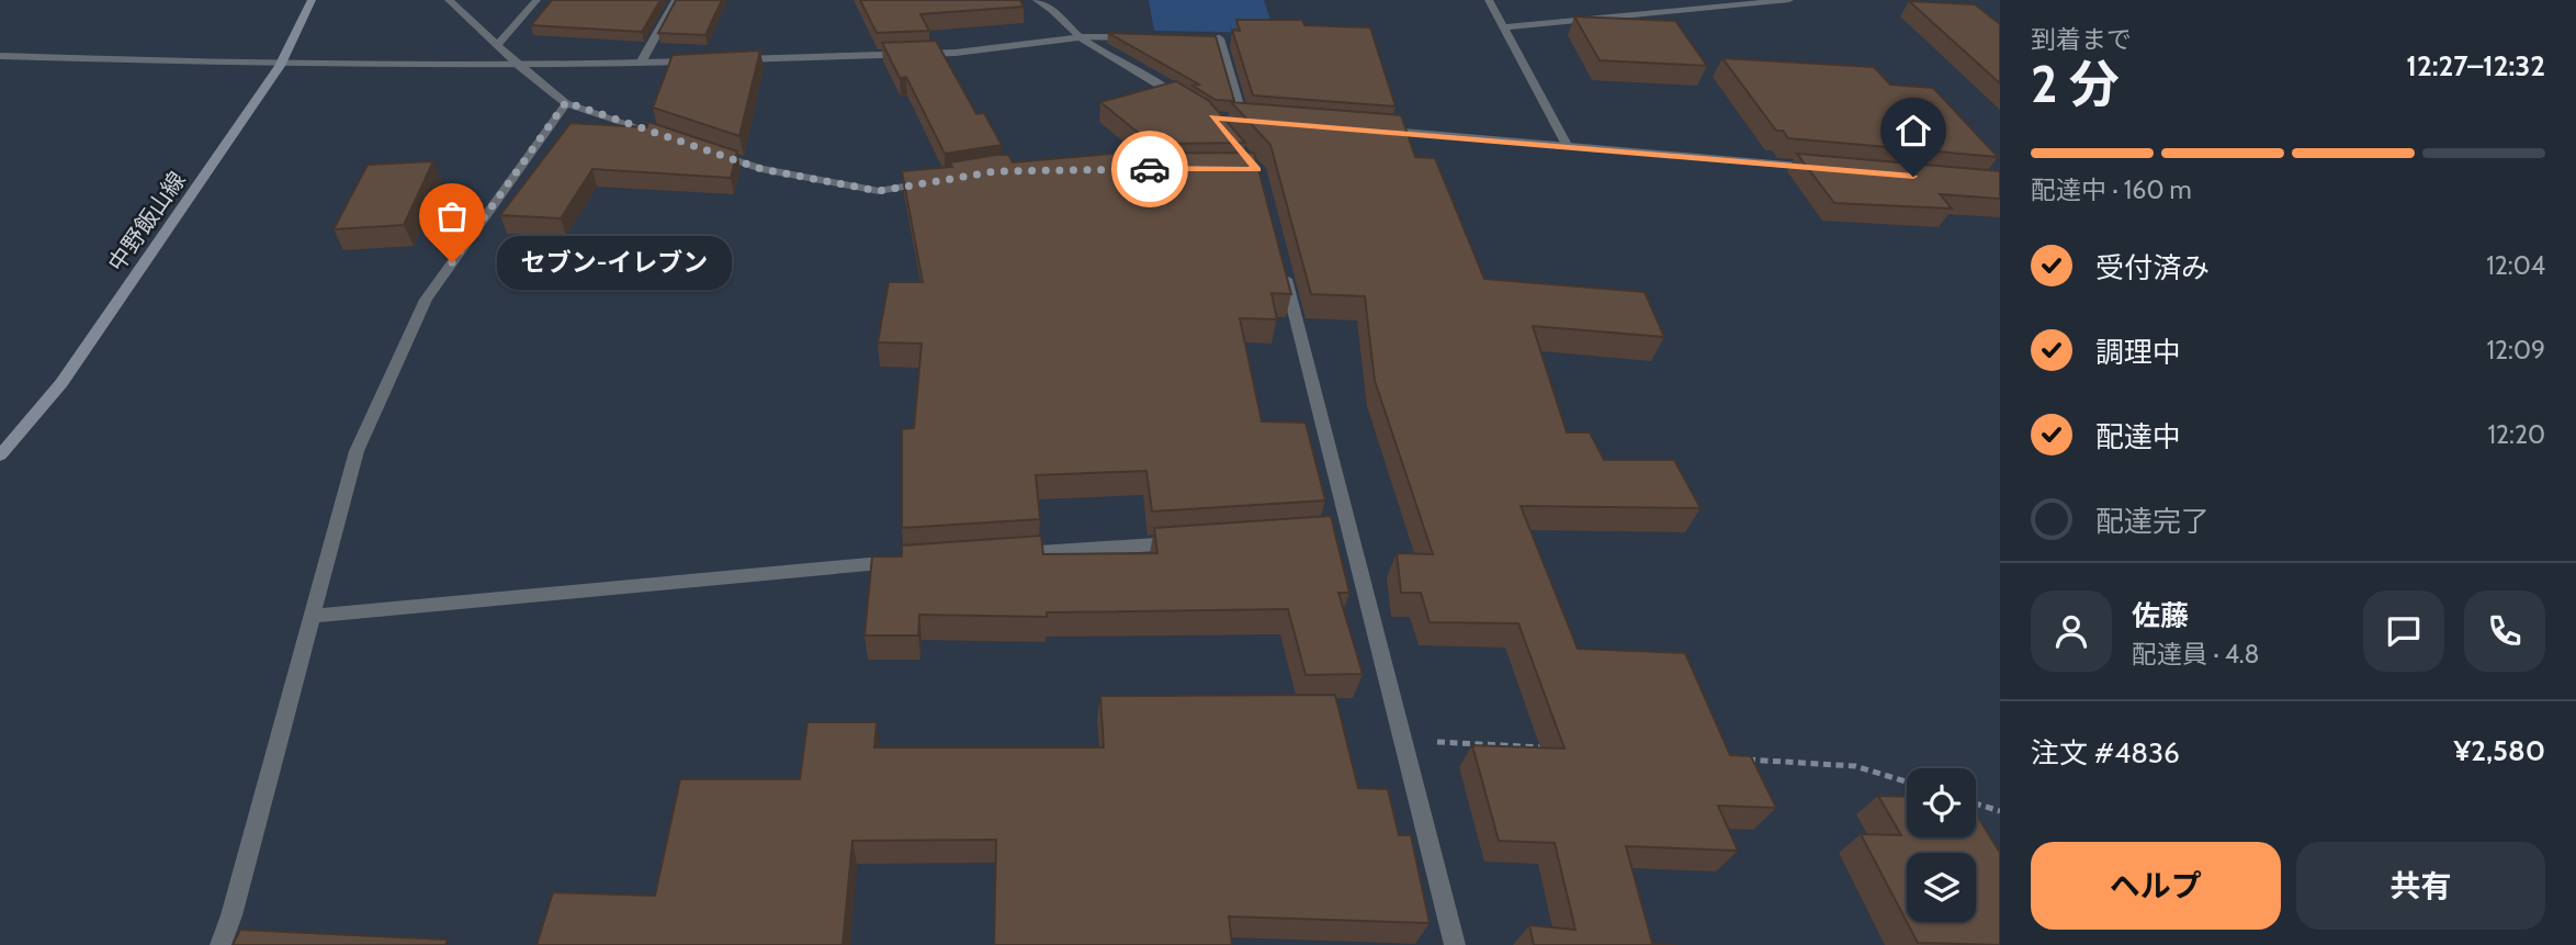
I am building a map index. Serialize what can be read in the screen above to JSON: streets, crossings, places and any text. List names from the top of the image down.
{
  "streets": {
    "main road": ["中野飯山線"]
  },
  "places": ["セブン-イレブン"],
  "page": {
    "heading": ["2 分", "到着まで", "12:27–12:32"],
    "panel": [
      "佐藤",
      "配達員 · 4.8",
      "注文 #4836",
      "¥2,580"
    ],
    "bar": "配達中 · 160 m",
    "list": [
      ["受付済み", "12:04"],
      ["調理中", "12:09"],
      ["配達中", "12:20"],
      "配達完了"
    ],
    "bubble": "セブン-イレブン",
    "buttons": ["ヘルプ", "共有"]
  }
}
